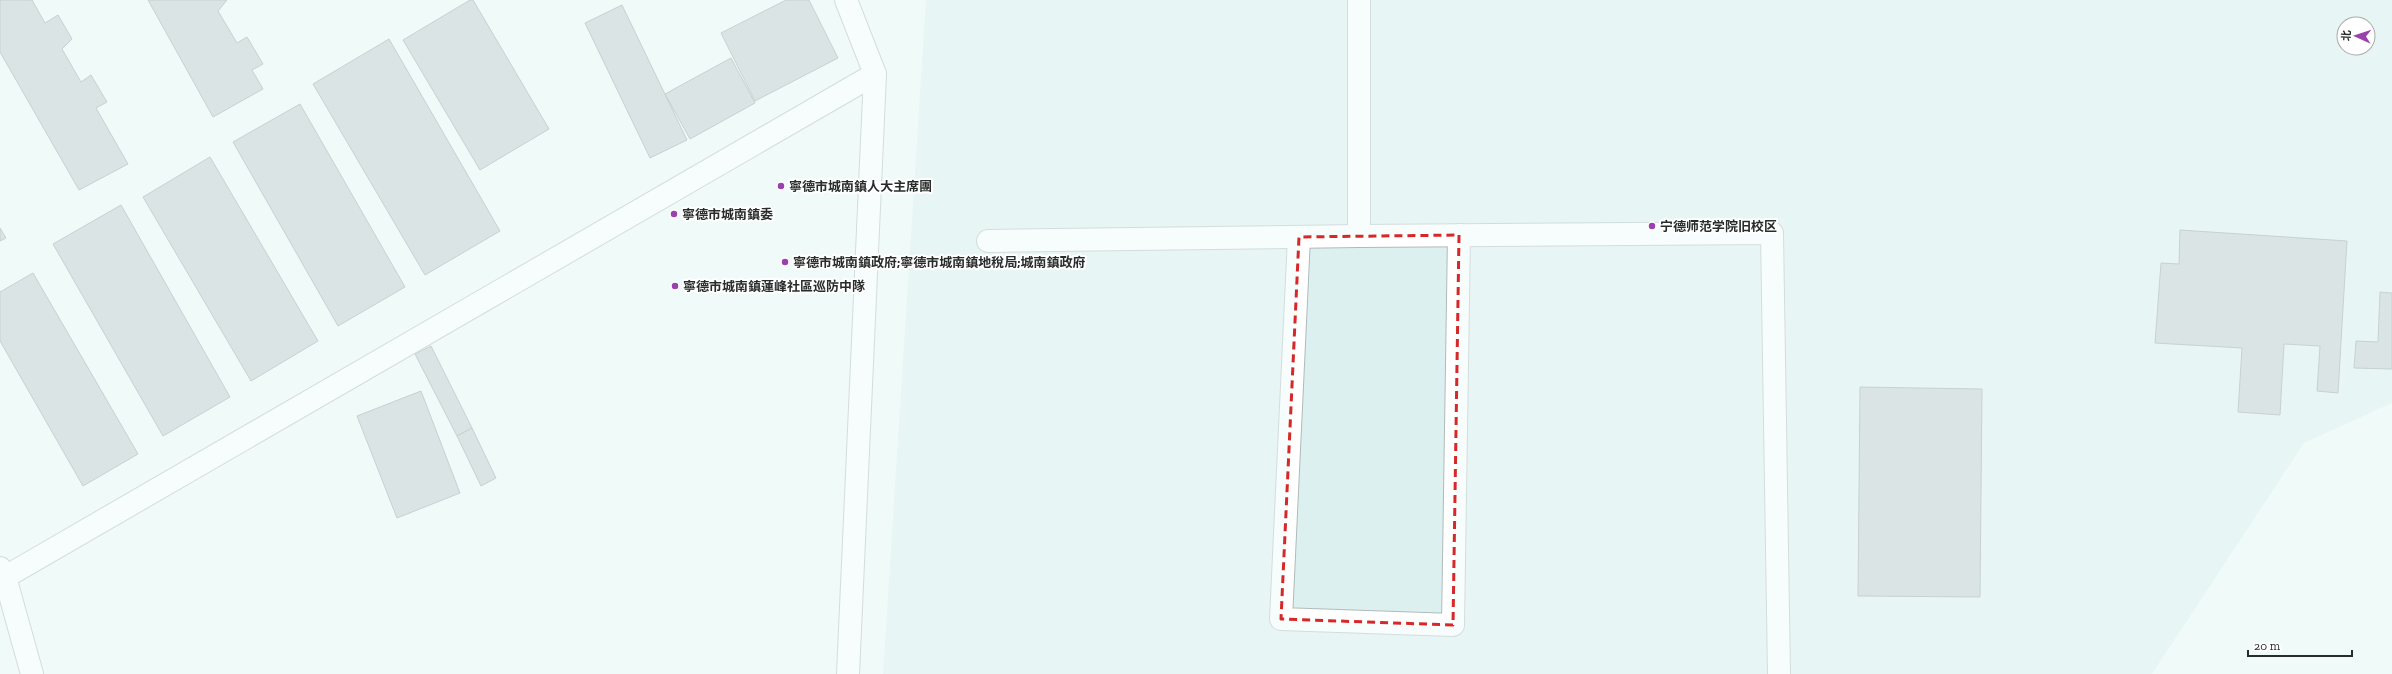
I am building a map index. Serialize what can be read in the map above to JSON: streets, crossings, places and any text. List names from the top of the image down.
{
  "places": [
    "寧德市城南鎮人大主席團",
    "寧德市城南鎮委",
    "宁德师范学院旧校区",
    "寧德市城南鎮政府;寧德市城南鎮地稅局;城南鎮政府",
    "寧德市城南鎮蓮峰社區巡防中隊"
  ],
  "scale_bar": "20 m",
  "north": "left"
}
